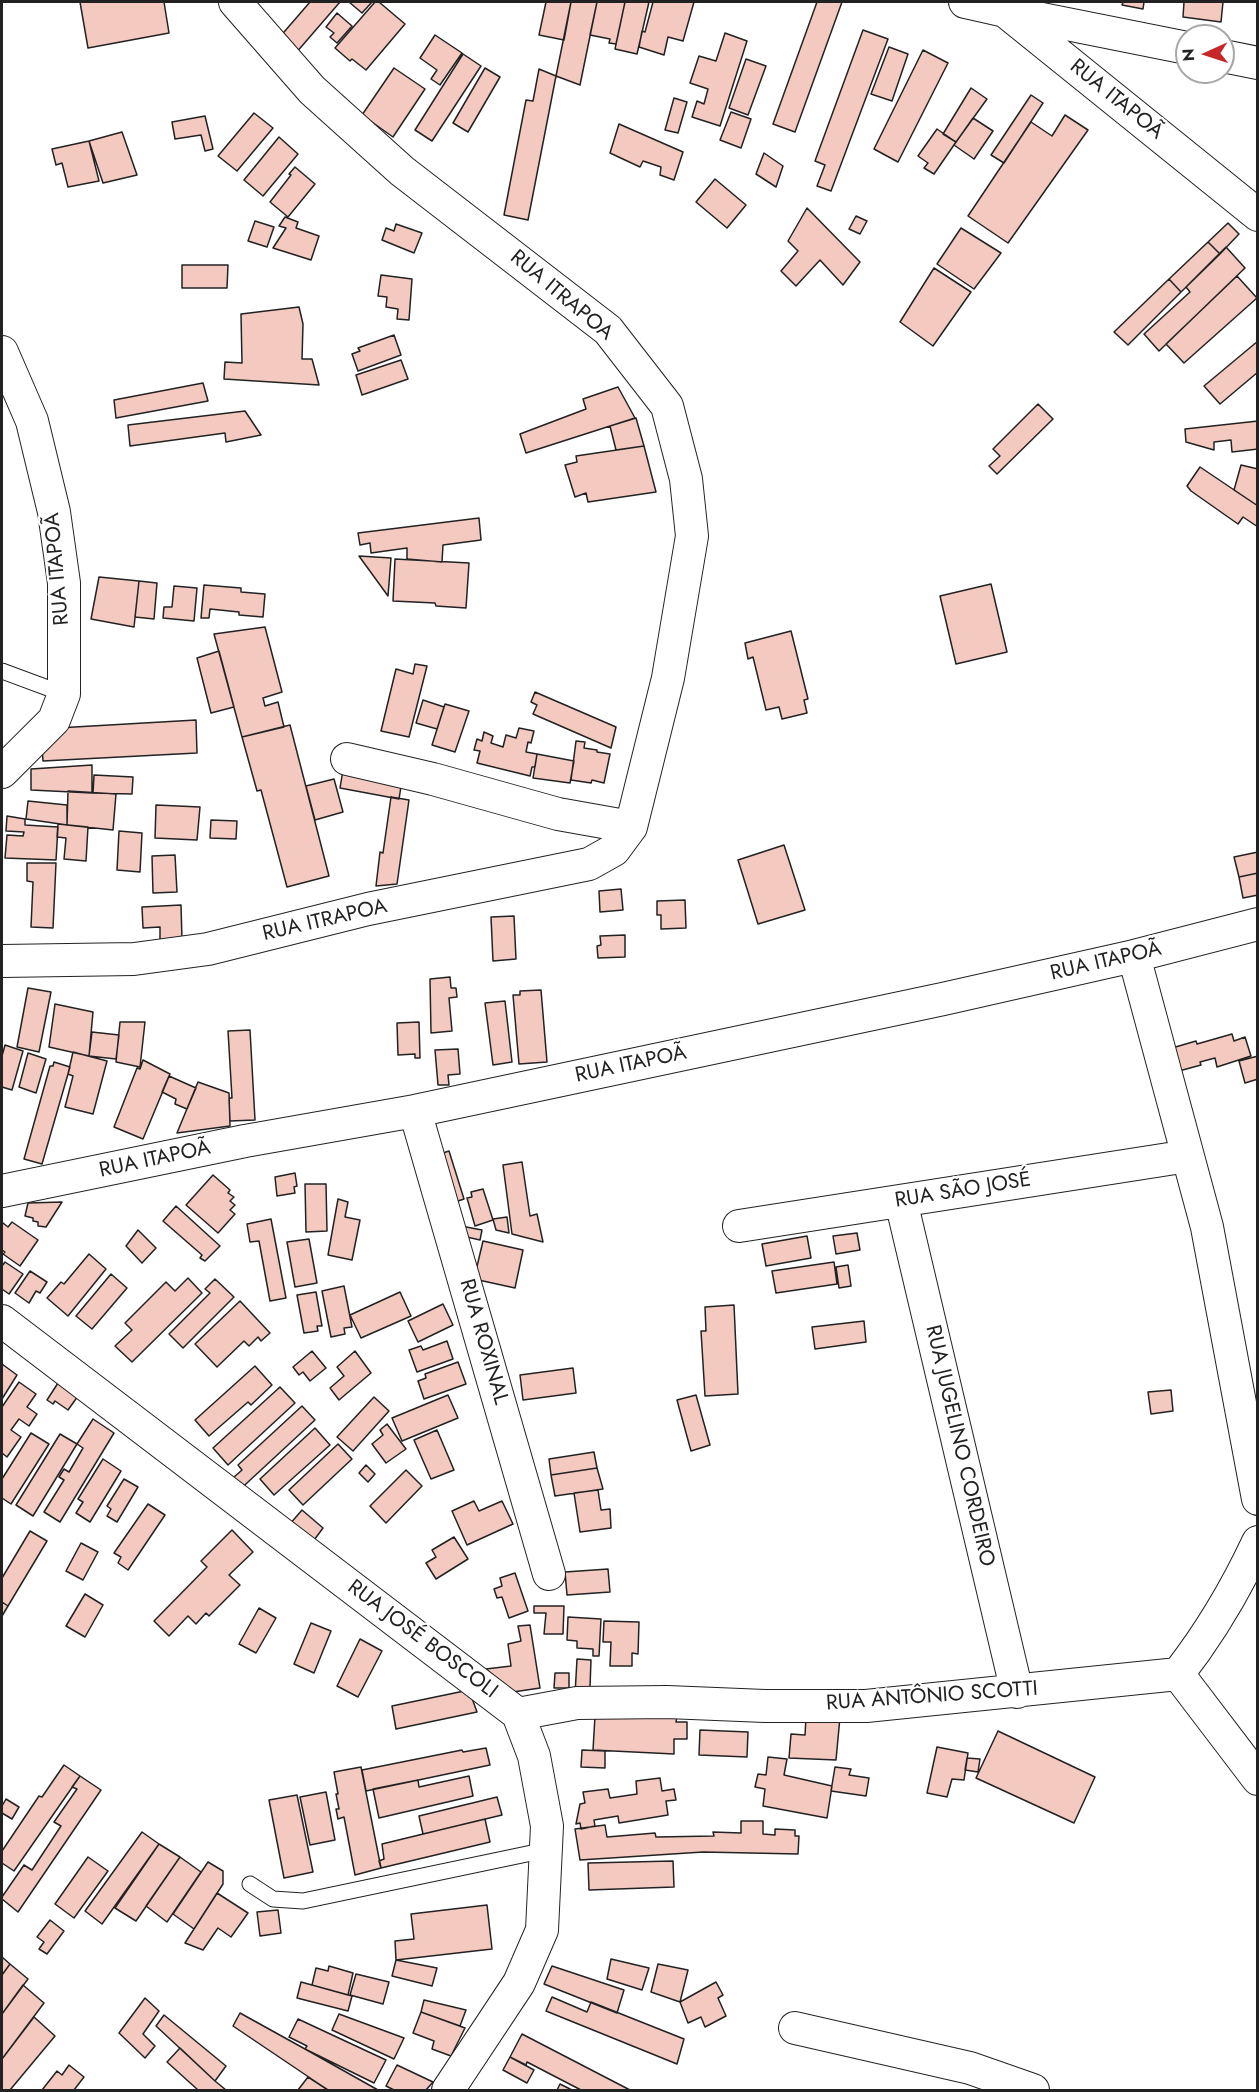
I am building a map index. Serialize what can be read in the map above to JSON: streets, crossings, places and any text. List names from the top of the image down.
{
  "streets": {
    "street": [
      "RUA ITAPOÃ",
      "RUA ITRAPOA",
      "RUA SÃO JOSÉ",
      "RUA ROXINAL",
      "RUA JUGELINO CORDEIRO",
      "RUA JOSÉ BOSCOLI",
      "RUA ANTÔNIO SCOTTI"
    ]
  },
  "crossings": [
    ["RUA ITAPOÃ", "RUA ROXINAL"],
    ["RUA SÃO JOSÉ", "RUA JUGELINO CORDEIRO"],
    ["RUA JUGELINO CORDEIRO", "RUA ANTÔNIO SCOTTI"],
    ["RUA JOSÉ BOSCOLI", "RUA ANTÔNIO SCOTTI"]
  ],
  "north": "left"
}
